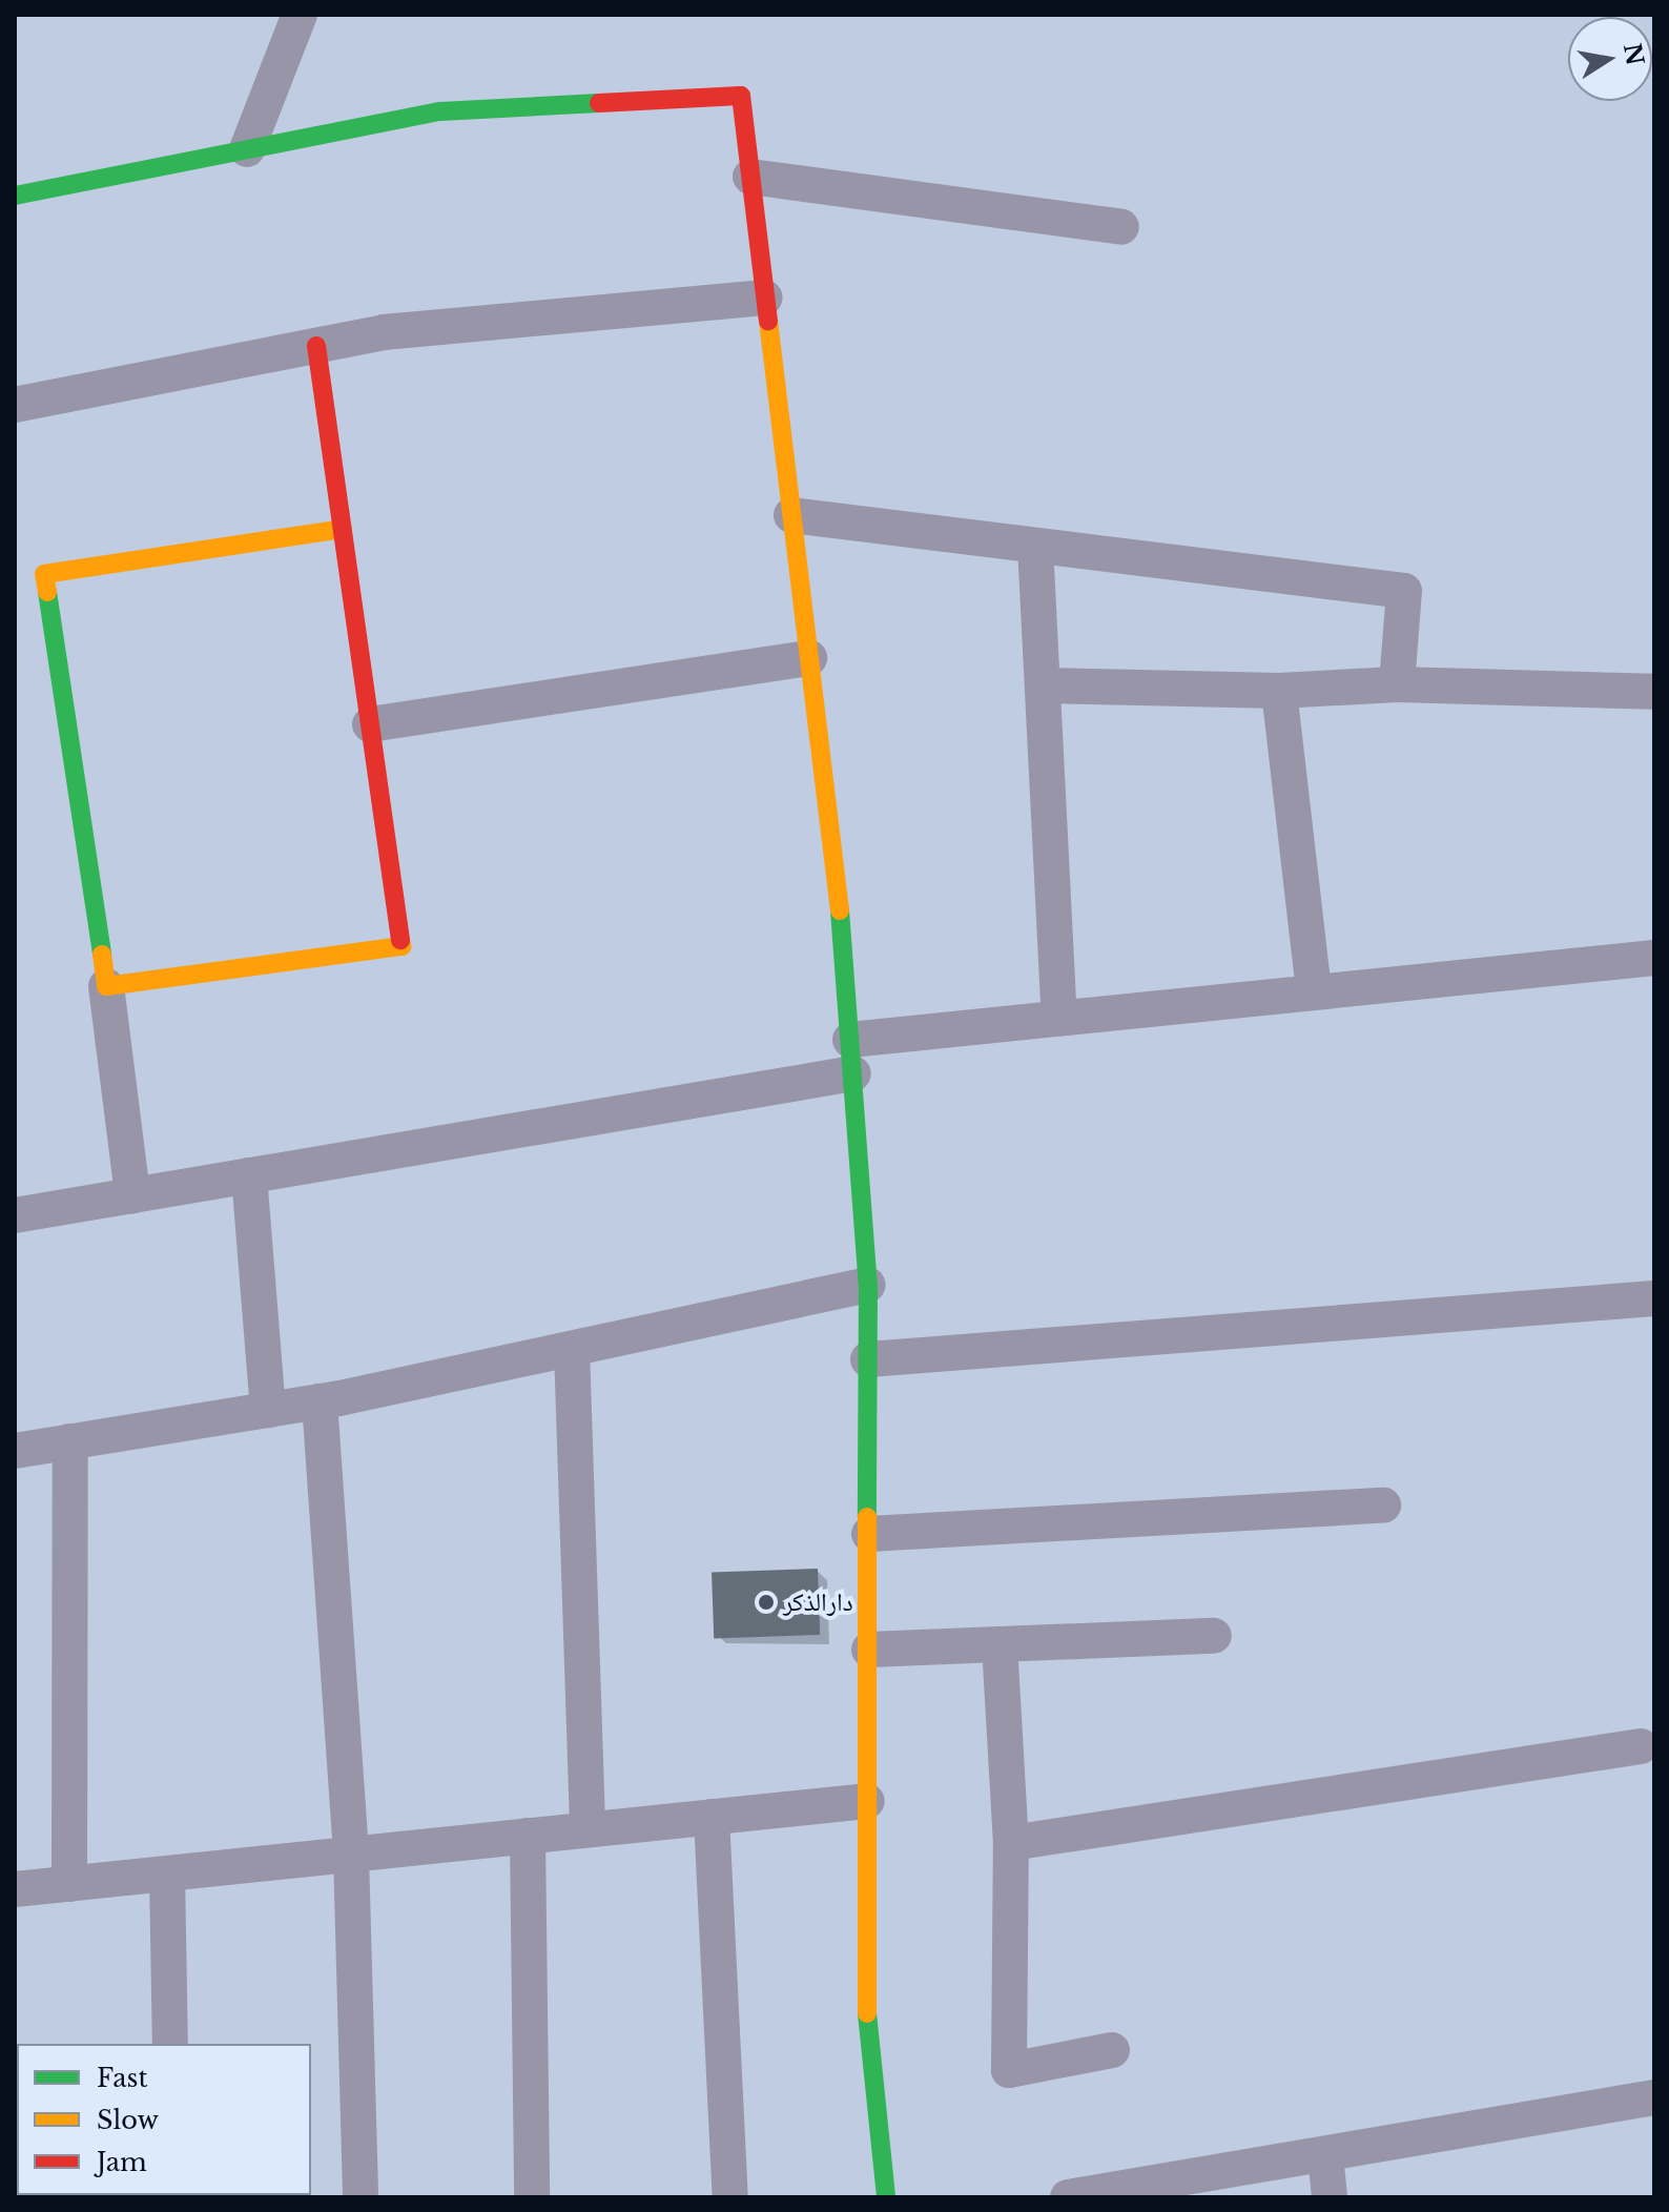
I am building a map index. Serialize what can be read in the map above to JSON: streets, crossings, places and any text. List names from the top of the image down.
{
  "places": ["دارالذکر"],
  "legend": ["Fast", "Slow", "Jam"],
  "north": "right"
}
